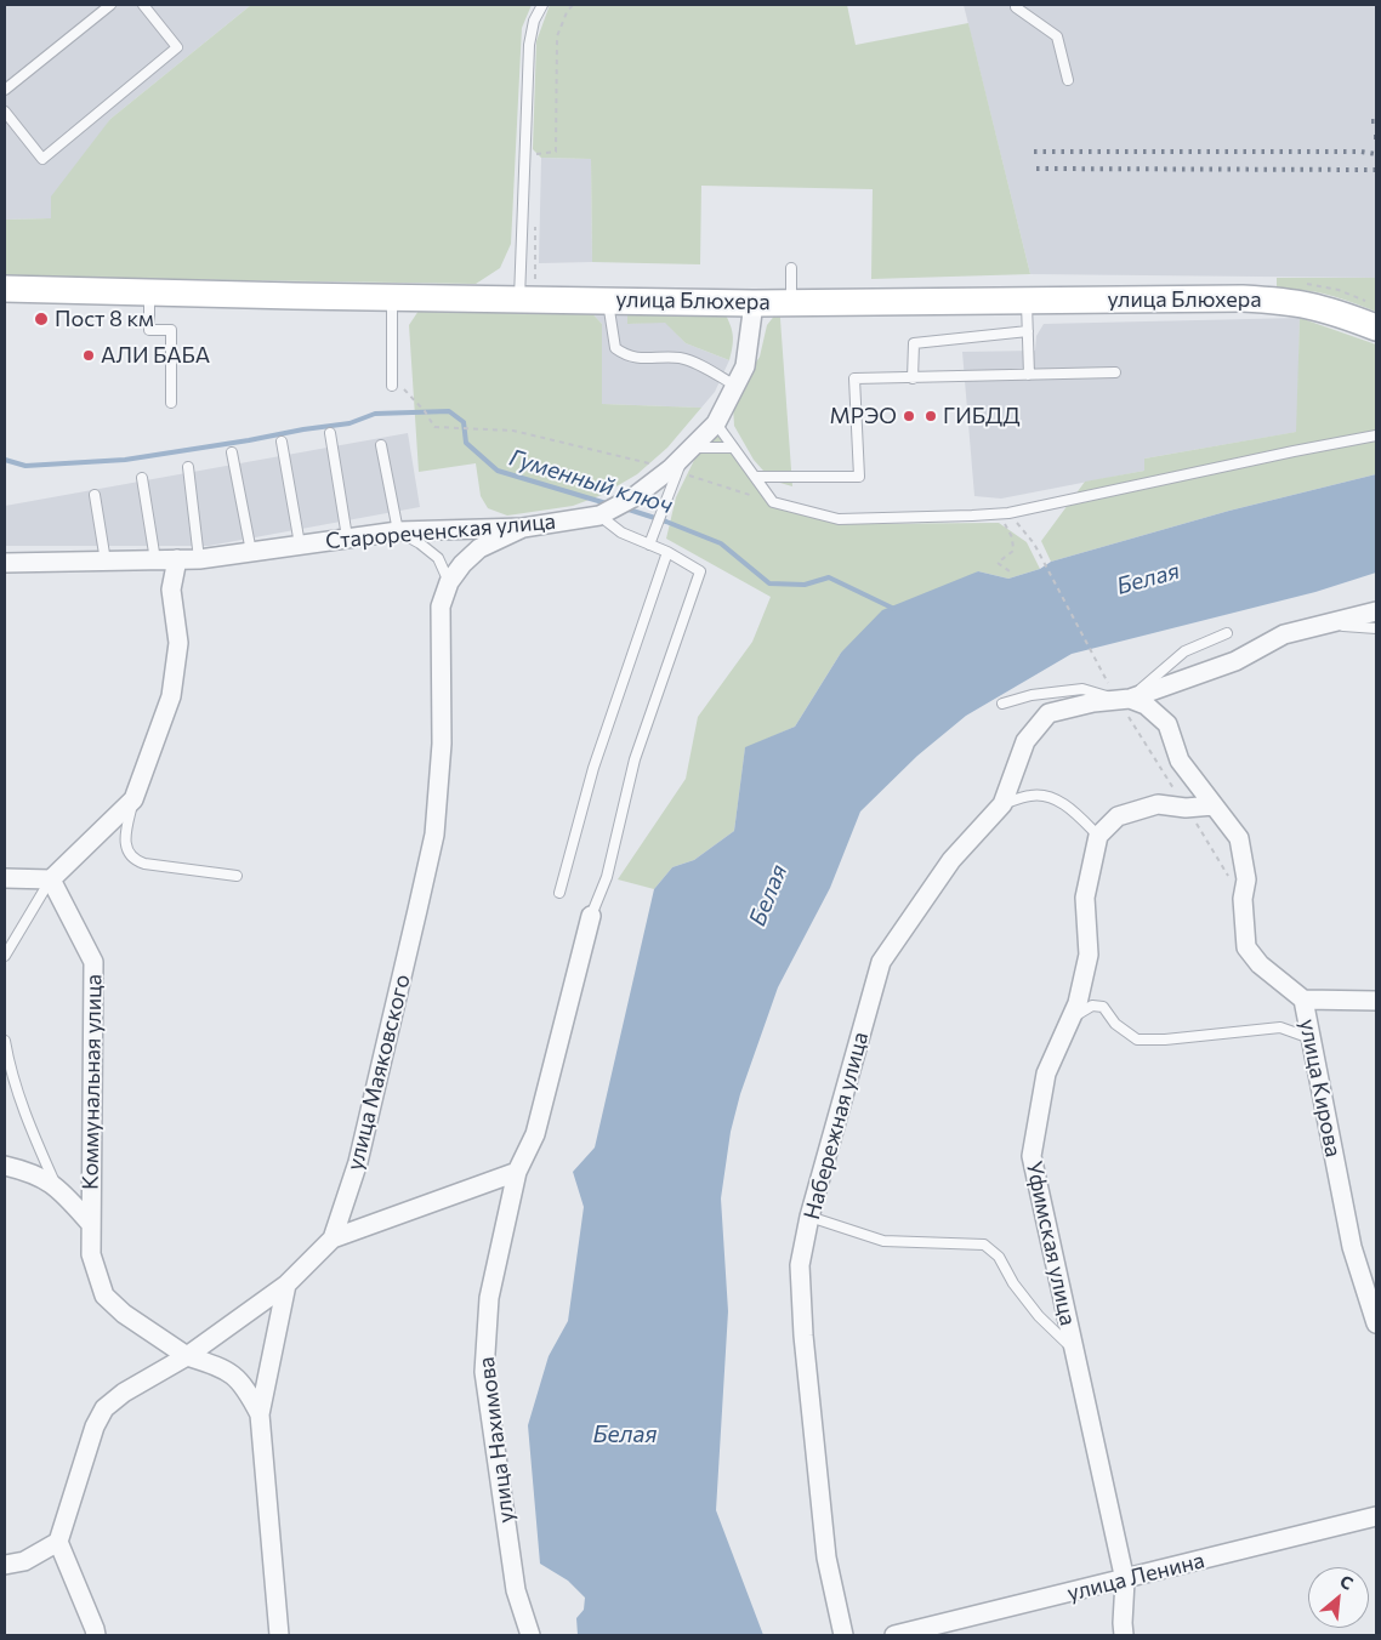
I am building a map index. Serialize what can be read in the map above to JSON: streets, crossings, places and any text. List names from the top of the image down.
{
  "streets": {
    "main road": ["улица Блюхера"],
    "street": [
      "Старореченская улица",
      "улица Маяковского",
      "Коммунальная улица",
      "улица Кирова",
      "Набережная улица",
      "Уфимская улица",
      "улица Нахимова",
      "улица Ленина"
    ]
  },
  "crossings": [
    ["улица Блюхера", "Старореченская улица"],
    ["Старореченская улица", "улица Маяковского"],
    ["улица Маяковского", "Коммунальная улица"],
    ["улица Кирова", "Набережная улица"],
    ["Уфимская улица", "улица Ленина"]
  ],
  "water": ["Гуменный ключ", "Белая"],
  "places": [
    "Пост 8 км",
    "АЛИ БАБА",
    "МРЭО",
    "ГИБДД"
  ],
  "north": "top right"
}
